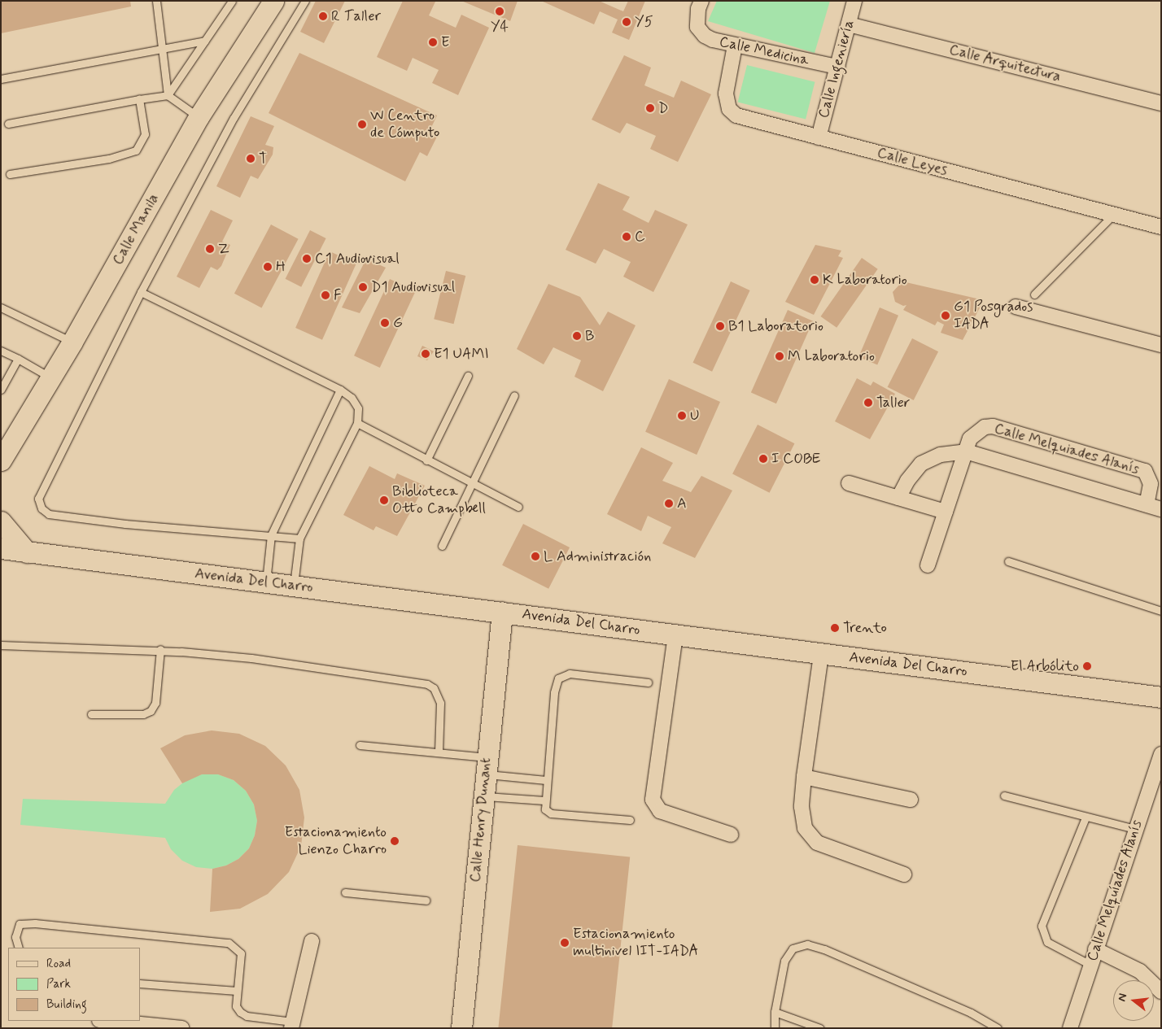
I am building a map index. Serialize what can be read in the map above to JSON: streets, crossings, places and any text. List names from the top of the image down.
{
  "streets": {
    "street": [
      "Calle Medicina",
      "Calle Arquitectura",
      "Calle Ingeniería",
      "Calle Leyes",
      "Calle Manila",
      "Calle Melquiades Alanís",
      "Avenida Del Charro",
      "Calle Henry Dunant",
      "Calle Melquíades Alanís"
    ]
  },
  "crossings": [
    ["Calle Medicina", "Calle Ingeniería"],
    ["Calle Medicina", "Calle Leyes"],
    ["Calle Arquitectura", "Calle Ingeniería"],
    ["Calle Ingeniería", "Calle Leyes"],
    ["Avenida Del Charro", "Calle Henry Dunant"]
  ],
  "places": [
    "Y4",
    "R Taller",
    "Y5",
    "E",
    "D",
    "W Centro de Cómputo",
    "T",
    "C",
    "Z",
    "C1 Audiovisual",
    "H",
    "K Laboratorio",
    "D1 Audiovisual",
    "F",
    "G1 Posgrados IADA",
    "G",
    "B1 Laboratorio",
    "B",
    "E1 UAMI",
    "M Laboratorio",
    "Taller",
    "U",
    "I COBE",
    "Biblioteca Otto Campbell",
    "A",
    "L Administración",
    "Trento",
    "El Arbólito",
    "Estacionamiento Lienzo Charro",
    "Estacionamiento multinivel IIT-IADA"
  ],
  "legend": ["Road", "Park", "Building"],
  "north": "left"
}
